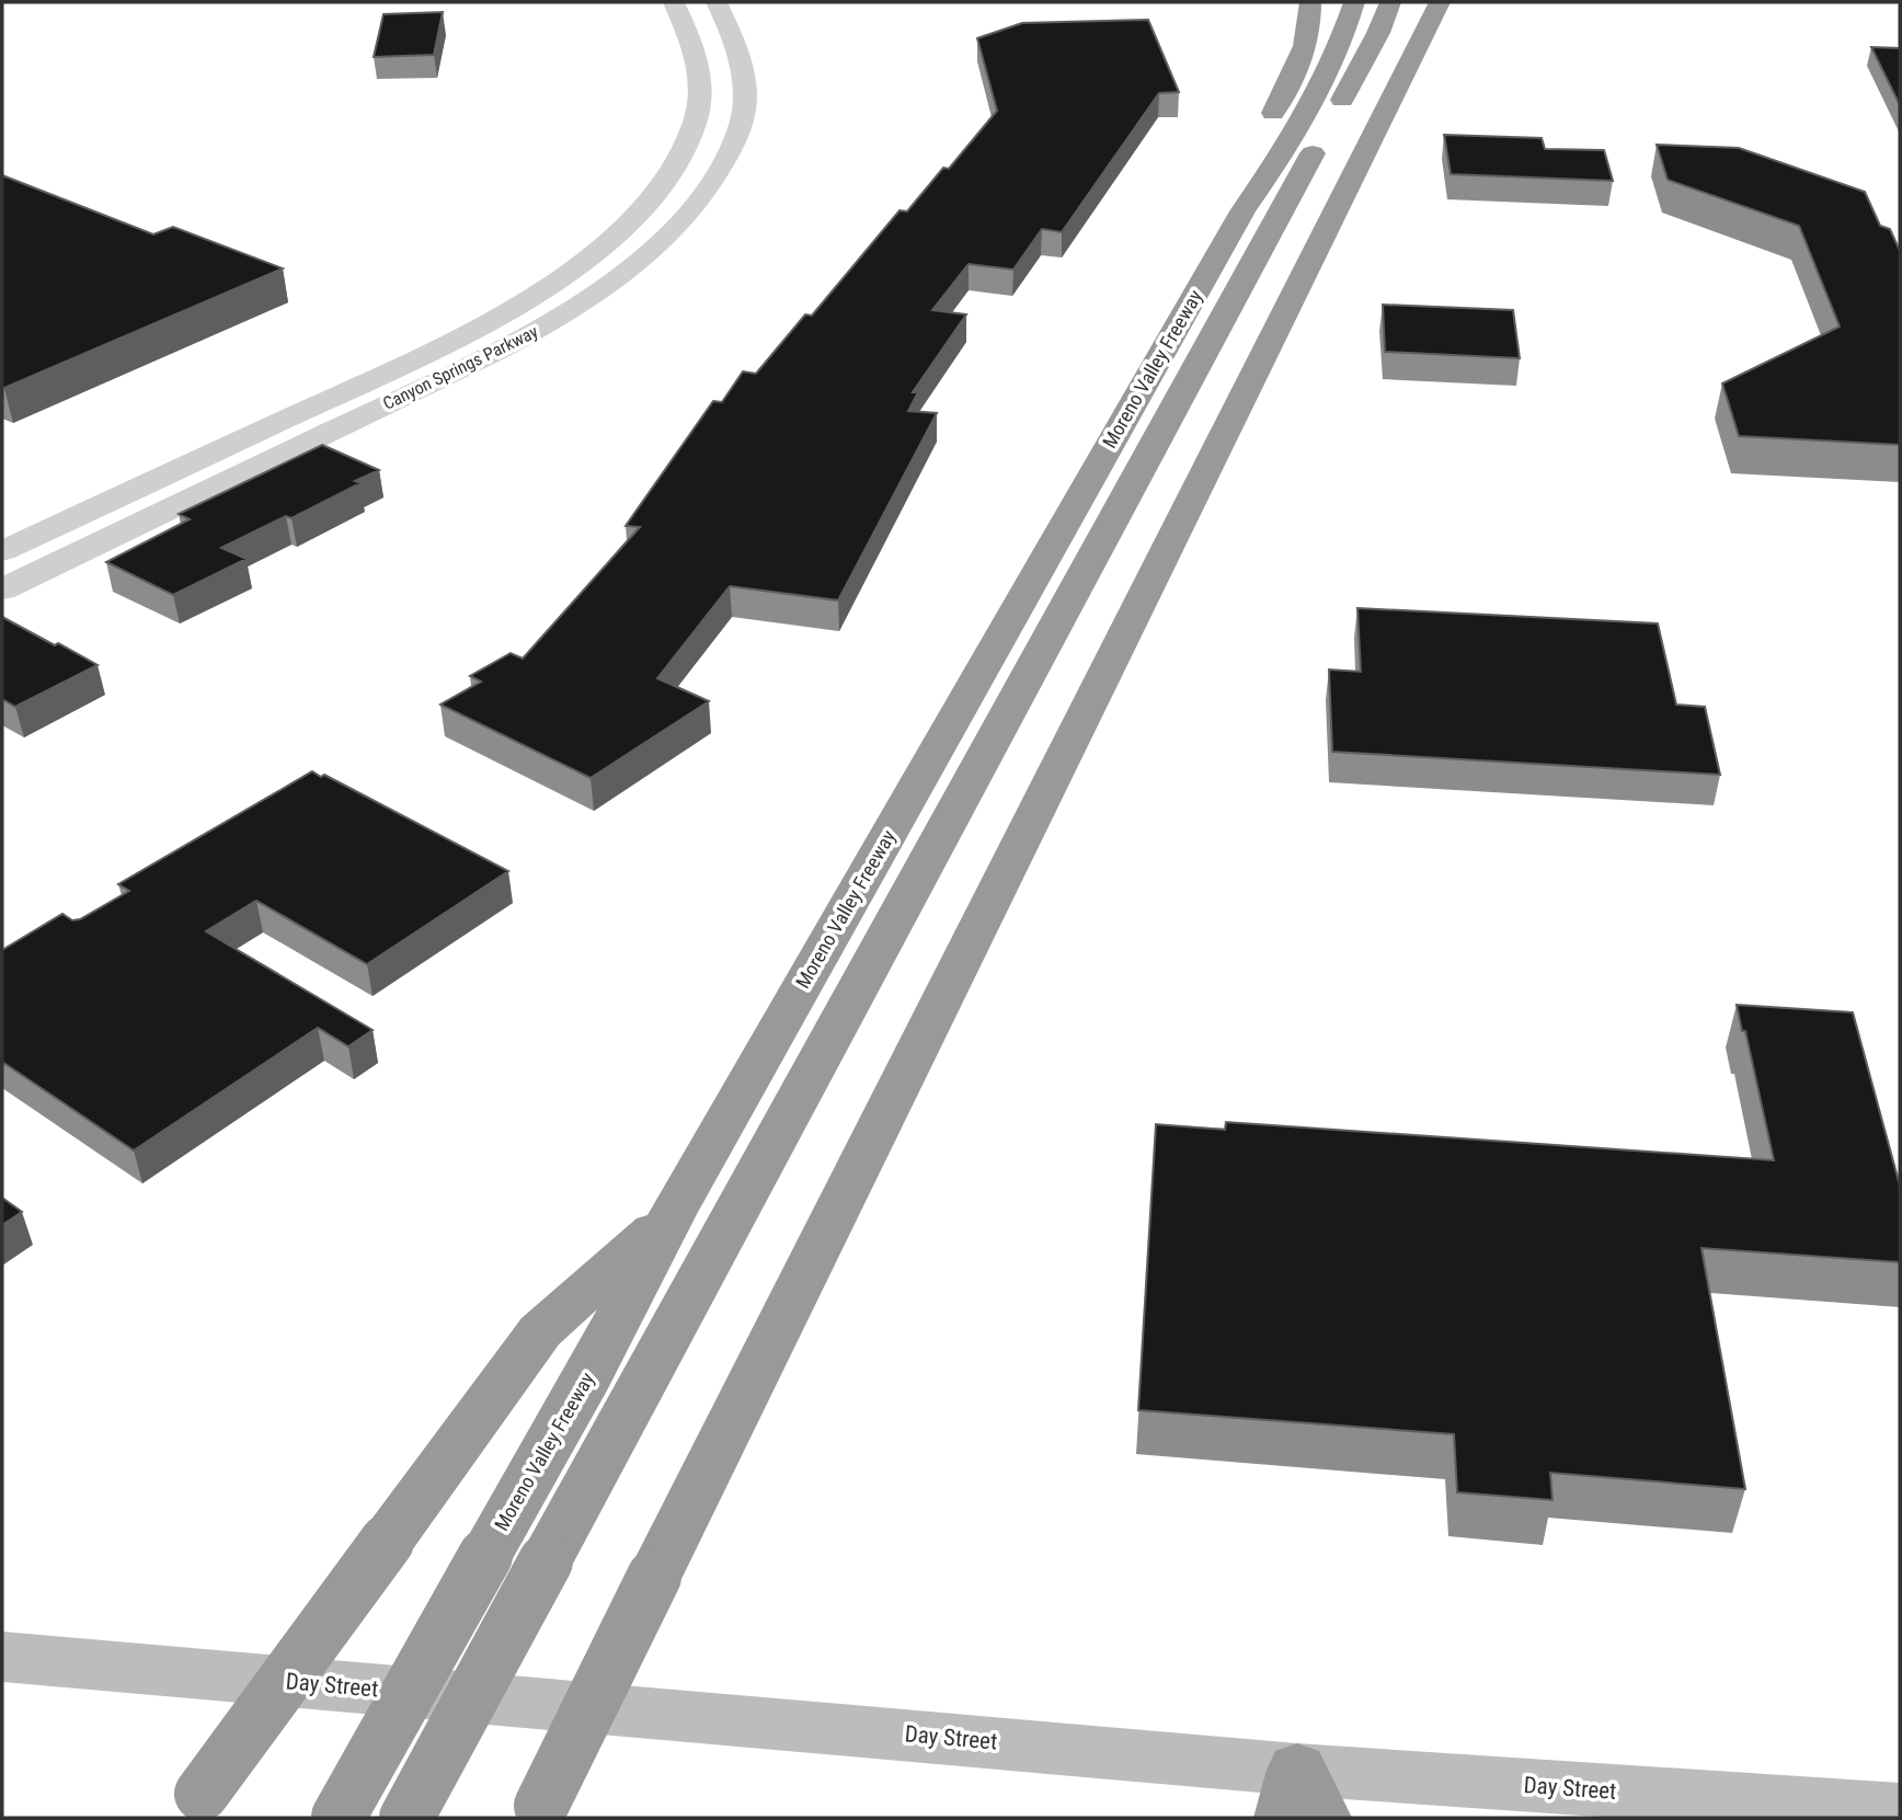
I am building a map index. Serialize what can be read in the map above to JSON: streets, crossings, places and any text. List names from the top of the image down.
{
  "streets": {
    "highway": ["Moreno Valley Freeway"],
    "main road": ["Day Street"],
    "street": ["Canyon Springs Parkway"]
  }
}
